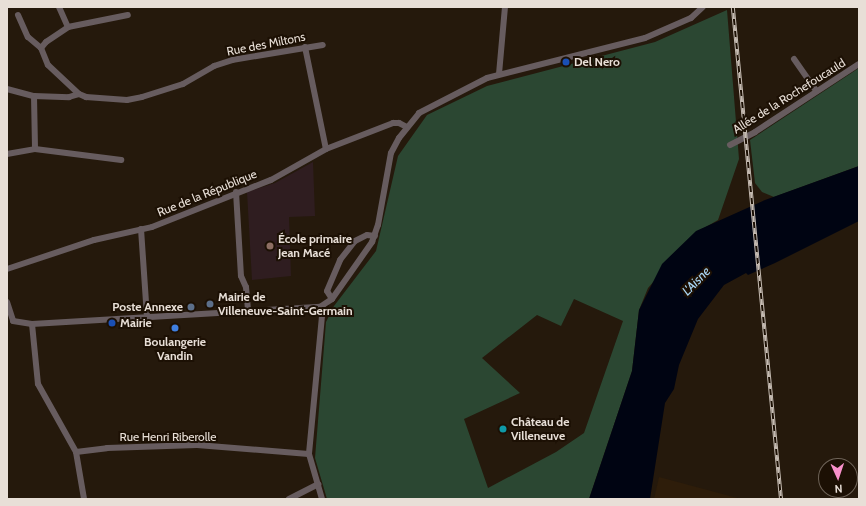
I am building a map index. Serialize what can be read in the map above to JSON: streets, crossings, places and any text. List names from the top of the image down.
{
  "streets": {
    "street": [
      "Rue des Miltons",
      "Allée de la Rochefoucauld",
      "Rue de la République",
      "Rue Henri Riberolle"
    ]
  },
  "water": ["L'Aisne"],
  "places": [
    "Del Nero",
    "École primaire Jean Macé",
    "Mairie de Villeneuve-Saint-Germain",
    "Poste Annexe",
    "Mairie",
    "Boulangerie Vandin",
    "Château de Villeneuve"
  ],
  "north": "bottom"
}
